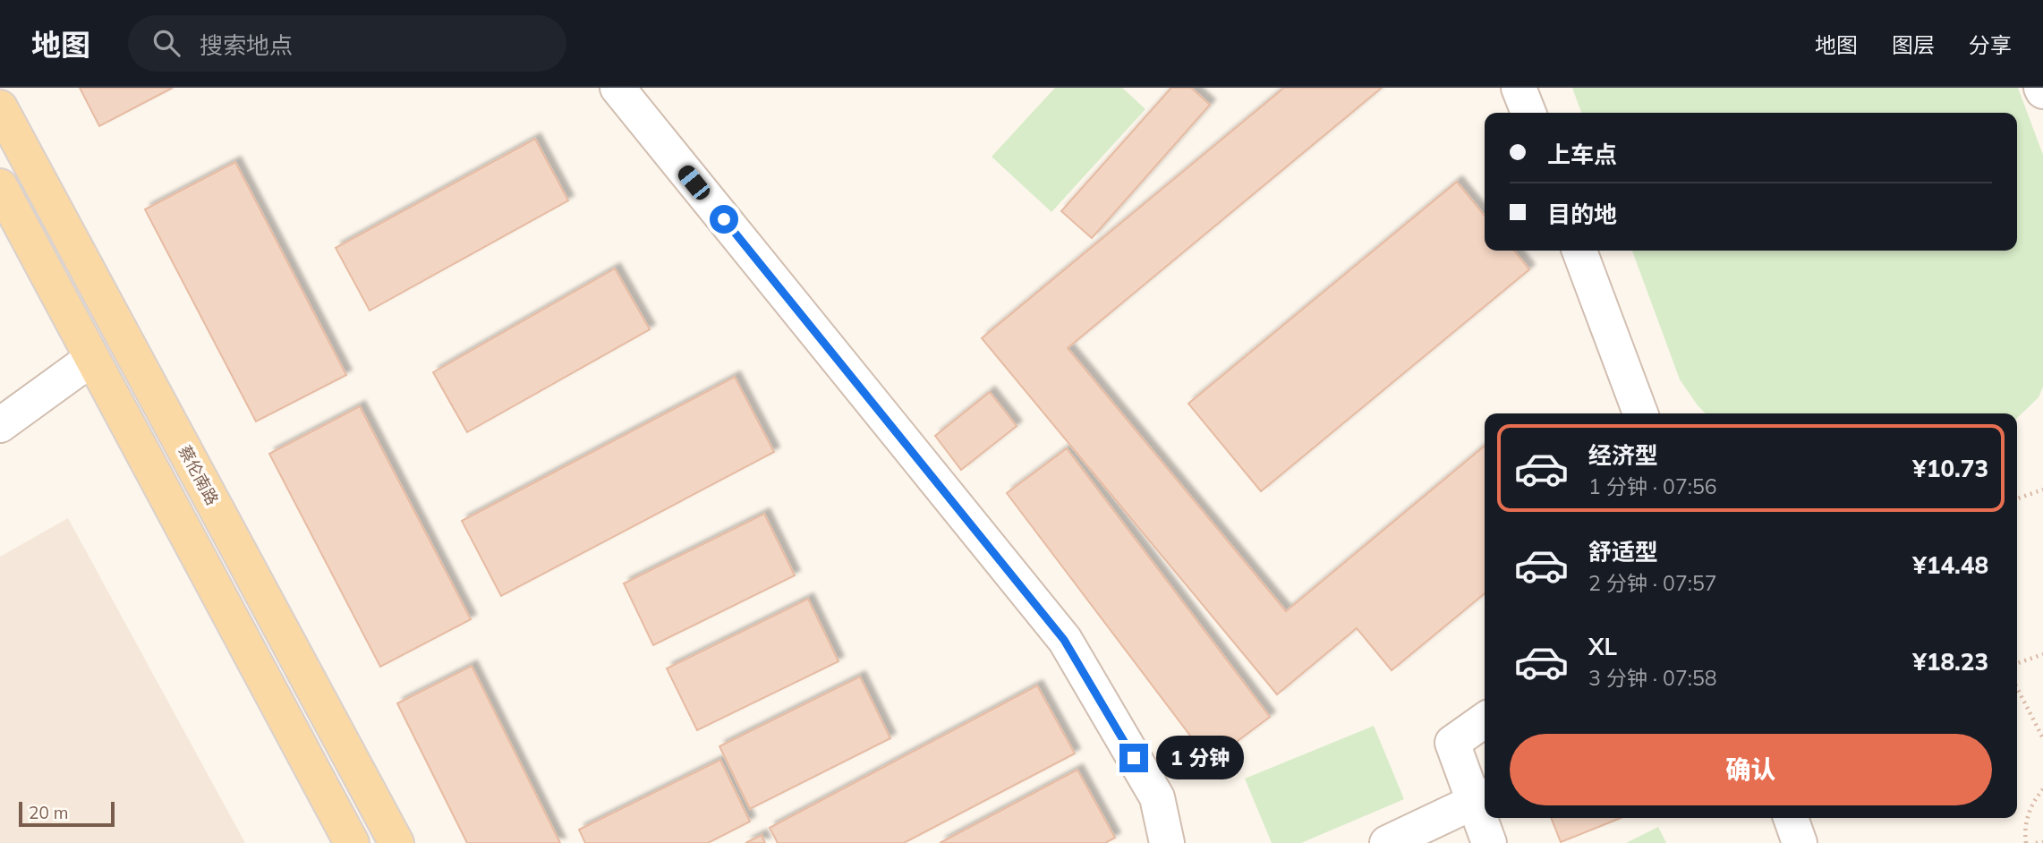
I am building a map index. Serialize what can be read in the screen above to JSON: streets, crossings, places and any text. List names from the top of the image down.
{
  "streets": {
    "main road": ["蔡伦南路"]
  },
  "scale_bar": "20 m",
  "page": {
    "header": "地图",
    "search": "搜索地点",
    "nav": ["地图", "图层", "分享"],
    "banner": ["上车点", "目的地"],
    "list": [
      {
        "name": "经济型",
        "note": "1 分钟 · 07:56",
        "value": "¥10.73"
      },
      {
        "name": "舒适型",
        "note": "2 分钟 · 07:57",
        "value": "¥14.48"
      },
      {
        "name": "XL",
        "note": "3 分钟 · 07:58",
        "value": "¥18.23"
      }
    ],
    "buttons": "确认",
    "bubble": "1 分钟",
    "scale": "20 m"
  }
}
